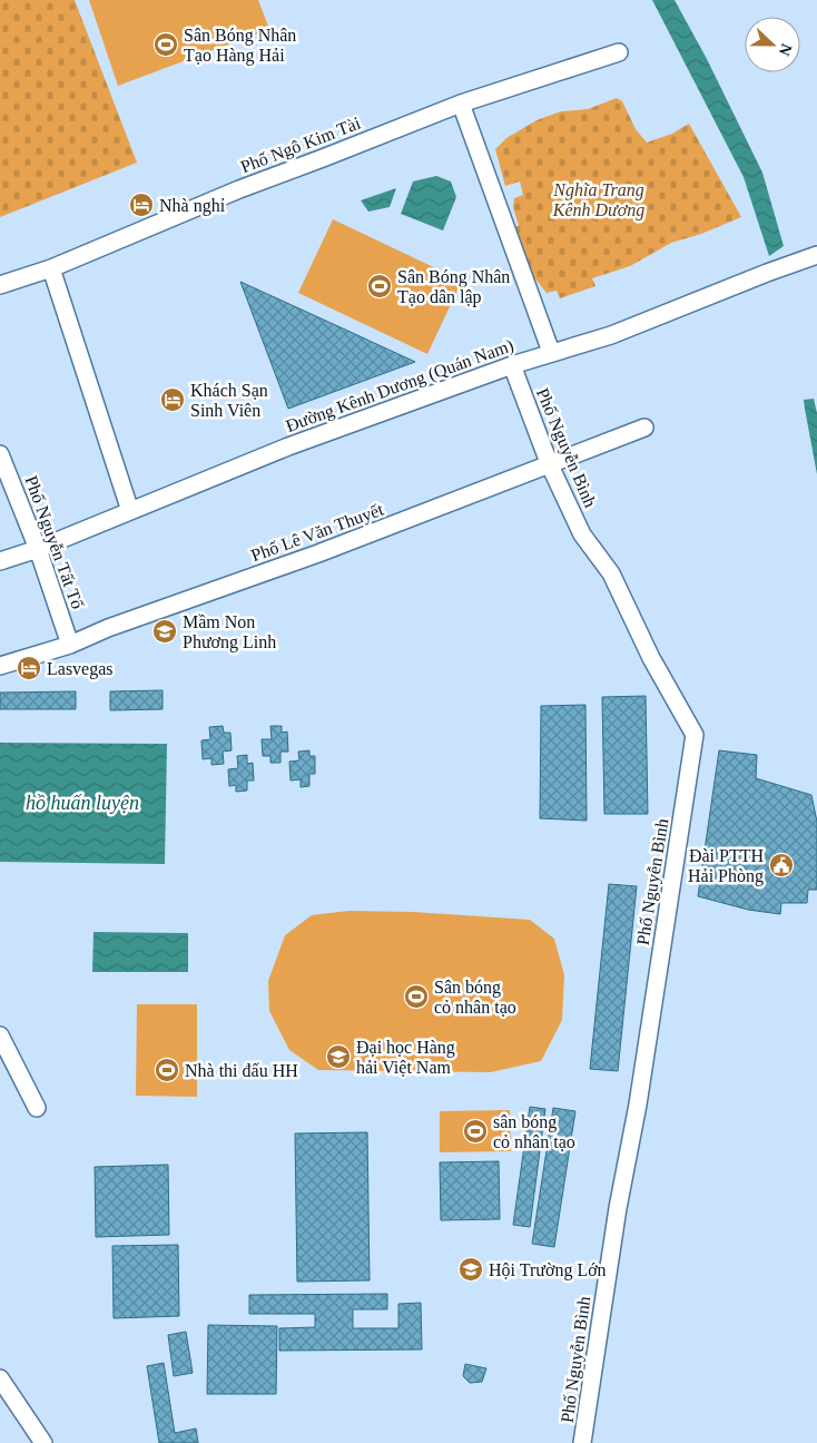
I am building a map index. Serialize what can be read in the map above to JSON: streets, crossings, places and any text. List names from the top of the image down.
{
  "streets": {
    "street": [
      "Phố Ngô Kim Tài",
      "Đường Kênh Dương (Quán Nam)",
      "Phố Nguyễn Bình",
      "Phố Lê Văn Thuyết",
      "Phố Nguyễn Tất Tố"
    ]
  },
  "crossings": [
    ["Đường Kênh Dương (Quán Nam)", "Phố Nguyễn Bình"],
    ["Đường Kênh Dương (Quán Nam)", "Phố Nguyễn Tất Tố"],
    ["Phố Nguyễn Bình", "Phố Lê Văn Thuyết"],
    ["Phố Lê Văn Thuyết", "Phố Nguyễn Tất Tố"]
  ],
  "water": ["hồ huấn luyện"],
  "parks": ["Nghĩa Trang Kênh Dương"],
  "places": {
    "sports": [
      "Sân Bóng Nhân Tạo Hàng Hải",
      "Sân Bóng Nhân Tạo dân lập",
      "Sân bóng cỏ nhân tạo",
      "Nhà thi đấu HH",
      "sân bóng cỏ nhân tạo"
    ],
    "hotel": ["Nhà nghỉ", "Khách Sạn Sinh Viên", "Lasvegas"],
    "school or university": ["Mầm Non Phương Linh", "Đại học Hàng hải Việt Nam", "Hội Trường Lớn"],
    "public building": ["Đài PTTH Hải Phòng"]
  },
  "north": "right"
}
